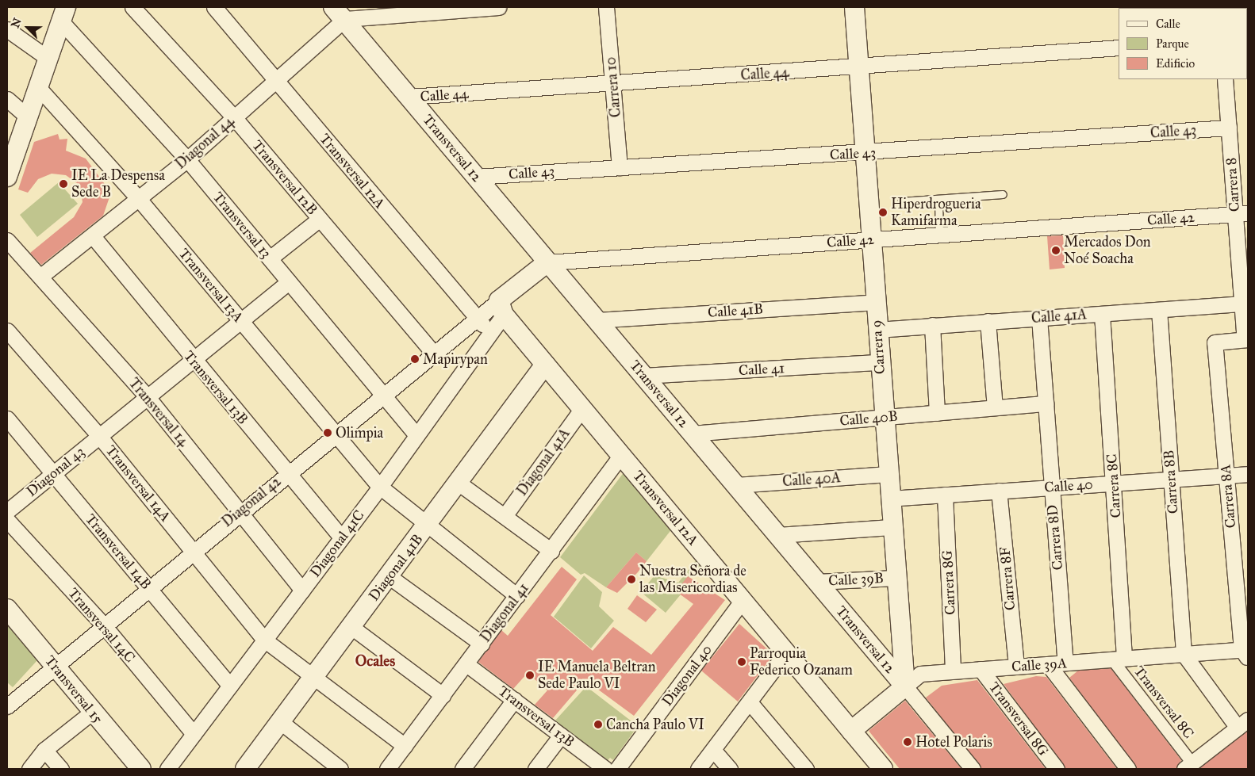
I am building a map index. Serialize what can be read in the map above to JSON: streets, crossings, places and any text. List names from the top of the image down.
{
  "streets": {
    "street": [
      "Calle 44",
      "Carrera 10",
      "Calle 43",
      "Diagonal 44",
      "Transversal 12",
      "Transversal 12A",
      "Transversal 12B",
      "Carrera 8",
      "Calle 42",
      "Transversal 13",
      "Transversal 13A",
      "Calle 41B",
      "Calle 41A",
      "Carrera 9",
      "Calle 41",
      "Transversal 13B",
      "Transversal 14",
      "Calle 40B",
      "Diagonal 41A",
      "Diagonal 43",
      "Calle 40A",
      "Carrera 8B",
      "Transversal 14A",
      "Calle 40",
      "Carrera 8C",
      "Carrera 8A",
      "Diagonal 42",
      "Carrera 8D",
      "Diagonal 41C",
      "Transversal 14B",
      "Diagonal 41B",
      "Carrera 8F",
      "Calle 39B",
      "Carrera 8G",
      "Diagonal 41",
      "Transversal 14C",
      "Calle 39A",
      "Diagonal 40",
      "Transversal 15",
      "Transversal 8C",
      "Transversal 8G"
    ]
  },
  "crossings": [
    ["Calle 44", "Carrera 10"],
    ["Calle 44", "Transversal 12"],
    ["Calle 44", "Carrera 9"],
    ["Carrera 10", "Calle 43"],
    ["Calle 43", "Transversal 12"],
    ["Calle 43", "Carrera 8"],
    ["Calle 43", "Carrera 9"],
    ["Diagonal 44", "Transversal 12"],
    ["Diagonal 44", "Transversal 12A"],
    ["Diagonal 44", "Transversal 12B"],
    ["Diagonal 44", "Transversal 13"],
    ["Diagonal 44", "Transversal 13A"],
    ["Diagonal 44", "Transversal 13B"],
    ["Diagonal 44", "Transversal 14"],
    ["Transversal 12", "Calle 42"],
    ["Transversal 12", "Calle 41B"],
    ["Transversal 12", "Carrera 9"],
    ["Transversal 12", "Calle 41"],
    ["Transversal 12", "Calle 40B"],
    ["Transversal 12", "Calle 40A"],
    ["Transversal 12", "Calle 39B"],
    ["Transversal 12", "Calle 39A"],
    ["Transversal 12A", "Diagonal 41A"],
    ["Transversal 12A", "Diagonal 42"],
    ["Transversal 12A", "Diagonal 41C"],
    ["Transversal 12A", "Diagonal 41B"],
    ["Transversal 12A", "Diagonal 41"],
    ["Transversal 12A", "Calle 39A"],
    ["Transversal 12A", "Diagonal 40"],
    ["Transversal 12B", "Diagonal 42"],
    ["Carrera 8", "Calle 42"],
    ["Carrera 8", "Calle 41A"],
    ["Carrera 8", "Carrera 8A"],
    ["Calle 42", "Carrera 9"],
    ["Transversal 13", "Diagonal 43"],
    ["Transversal 13", "Diagonal 42"],
    ["Transversal 13", "Diagonal 41C"],
    ["Transversal 13A", "Diagonal 43"],
    ["Transversal 13A", "Diagonal 42"],
    ["Transversal 13A", "Diagonal 41C"],
    ["Calle 41B", "Carrera 9"],
    ["Calle 41A", "Carrera 9"],
    ["Calle 41A", "Carrera 8B"],
    ["Calle 41A", "Carrera 8C"],
    ["Calle 41A", "Carrera 8D"],
    ["Carrera 9", "Calle 41"],
    ["Carrera 9", "Calle 40B"],
    ["Carrera 9", "Calle 40A"],
    ["Carrera 9", "Calle 40"],
    ["Carrera 9", "Calle 39B"],
    ["Carrera 9", "Calle 39A"],
    ["Transversal 13B", "Diagonal 43"],
    ["Transversal 13B", "Diagonal 42"],
    ["Transversal 13B", "Diagonal 41C"],
    ["Transversal 13B", "Diagonal 41"],
    ["Transversal 14", "Diagonal 43"],
    ["Transversal 14", "Diagonal 42"],
    ["Transversal 14", "Diagonal 41C"],
    ["Calle 40B", "Carrera 8D"],
    ["Diagonal 43", "Transversal 14A"],
    ["Diagonal 43", "Transversal 14B"],
    ["Carrera 8B", "Calle 40"],
    ["Carrera 8B", "Calle 39A"],
    ["Transversal 14A", "Diagonal 42"],
    ["Transversal 14A", "Diagonal 41C"],
    ["Calle 40", "Carrera 8C"],
    ["Calle 40", "Carrera 8A"],
    ["Calle 40", "Carrera 8D"],
    ["Calle 40", "Carrera 8F"],
    ["Calle 40", "Carrera 8G"],
    ["Carrera 8C", "Calle 39A"],
    ["Carrera 8C", "Transversal 8C"],
    ["Carrera 8A", "Calle 39A"],
    ["Diagonal 42", "Diagonal 41C"],
    ["Diagonal 42", "Transversal 14B"],
    ["Diagonal 42", "Transversal 14C"],
    ["Diagonal 42", "Transversal 15"],
    ["Carrera 8D", "Calle 39A"],
    ["Diagonal 41C", "Transversal 14B"],
    ["Diagonal 41C", "Transversal 14C"],
    ["Carrera 8F", "Calle 39A"],
    ["Carrera 8G", "Calle 39A"],
    ["Calle 39A", "Transversal 8C"],
    ["Calle 39A", "Transversal 8G"]
  ],
  "districts": ["Ocales"],
  "places": [
    "IE La Despensa Sede B",
    "Hiperdrogueria Kamifarma",
    "Mercados Don Noé Soacha",
    "Mapirypan",
    "Olimpia",
    "Nuestra Señora de las Misericordias",
    "Parroquia Federico Ozanam",
    "IE Manuela Beltran Sede Paulo VI",
    "Cancha Paulo VI",
    "Hotel Polaris"
  ],
  "legend": ["Calle", "Parque", "Edificio"],
  "north": "top left"
}
